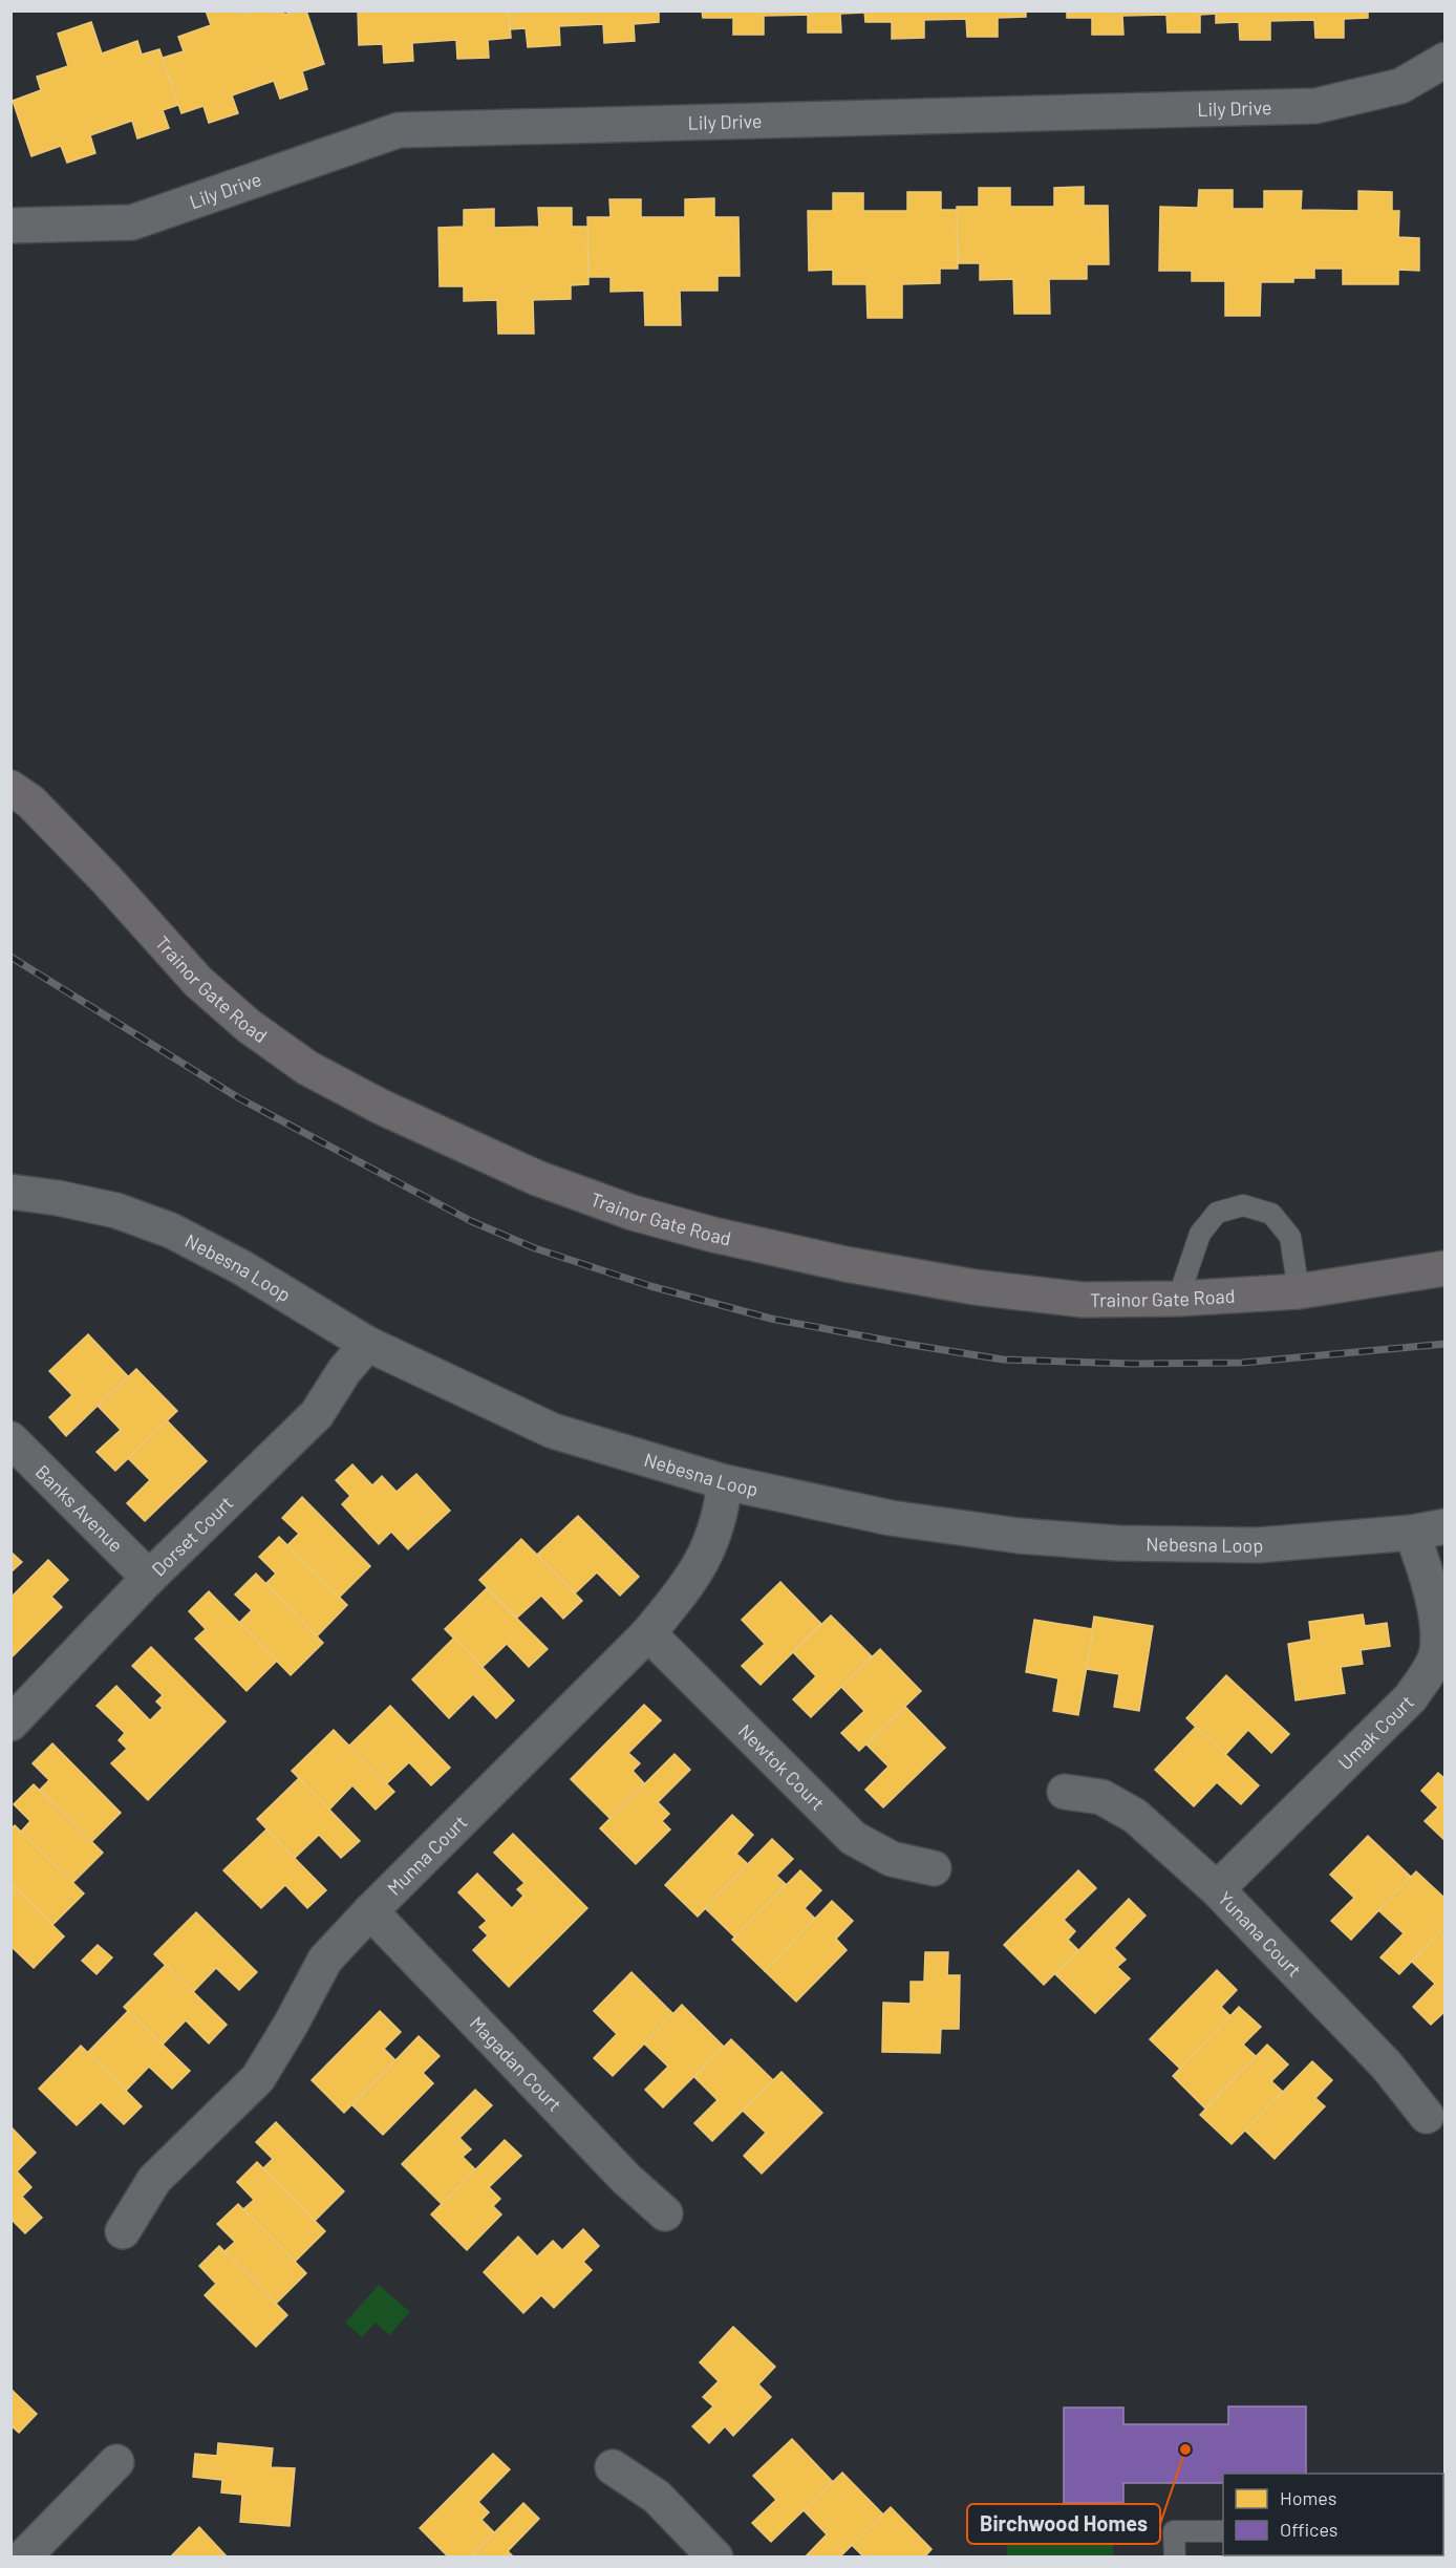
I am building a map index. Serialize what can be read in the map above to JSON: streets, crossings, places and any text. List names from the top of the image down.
{
  "streets": {
    "main road": ["Trainor Gate Road"],
    "street": [
      "Lily Drive",
      "Nebesna Loop",
      "Banks Avenue",
      "Dorset Court",
      "Umak Court",
      "Newtok Court",
      "Munna Court",
      "Yunana Court",
      "Magadan Court"
    ]
  },
  "crossings": [
    ["Nebesna Loop", "Dorset Court"],
    ["Nebesna Loop", "Umak Court"],
    ["Nebesna Loop", "Munna Court"],
    ["Banks Avenue", "Dorset Court"],
    ["Umak Court", "Yunana Court"],
    ["Newtok Court", "Munna Court"],
    ["Munna Court", "Magadan Court"]
  ],
  "places": ["Birchwood Homes"],
  "legend": ["Homes", "Offices"]
}
